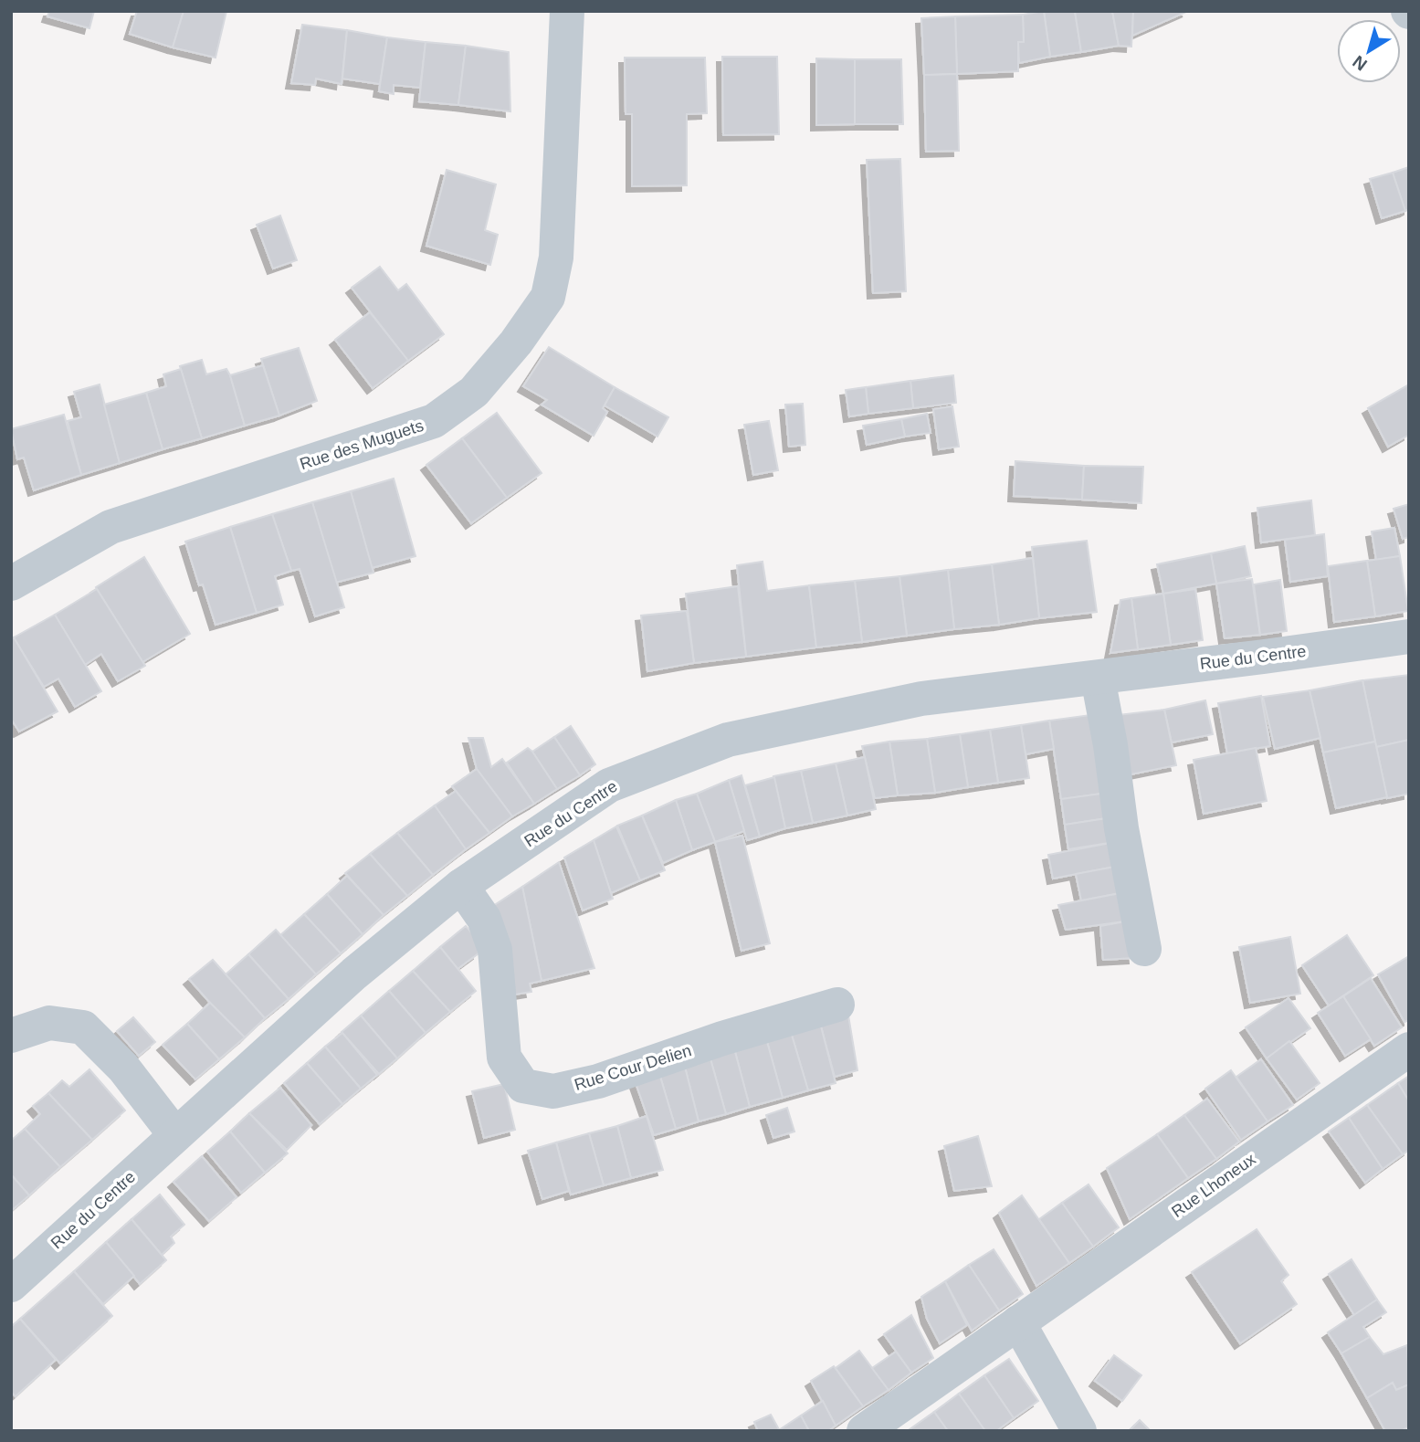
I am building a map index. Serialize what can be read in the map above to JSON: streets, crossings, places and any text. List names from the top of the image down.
{
  "streets": {
    "street": [
      "Rue des Muguets",
      "Rue du Centre",
      "Rue Cour Delien",
      "Rue Lhoneux"
    ]
  },
  "crossings": [
    ["Rue du Centre", "Rue Cour Delien"]
  ],
  "north": "bottom left"
}
